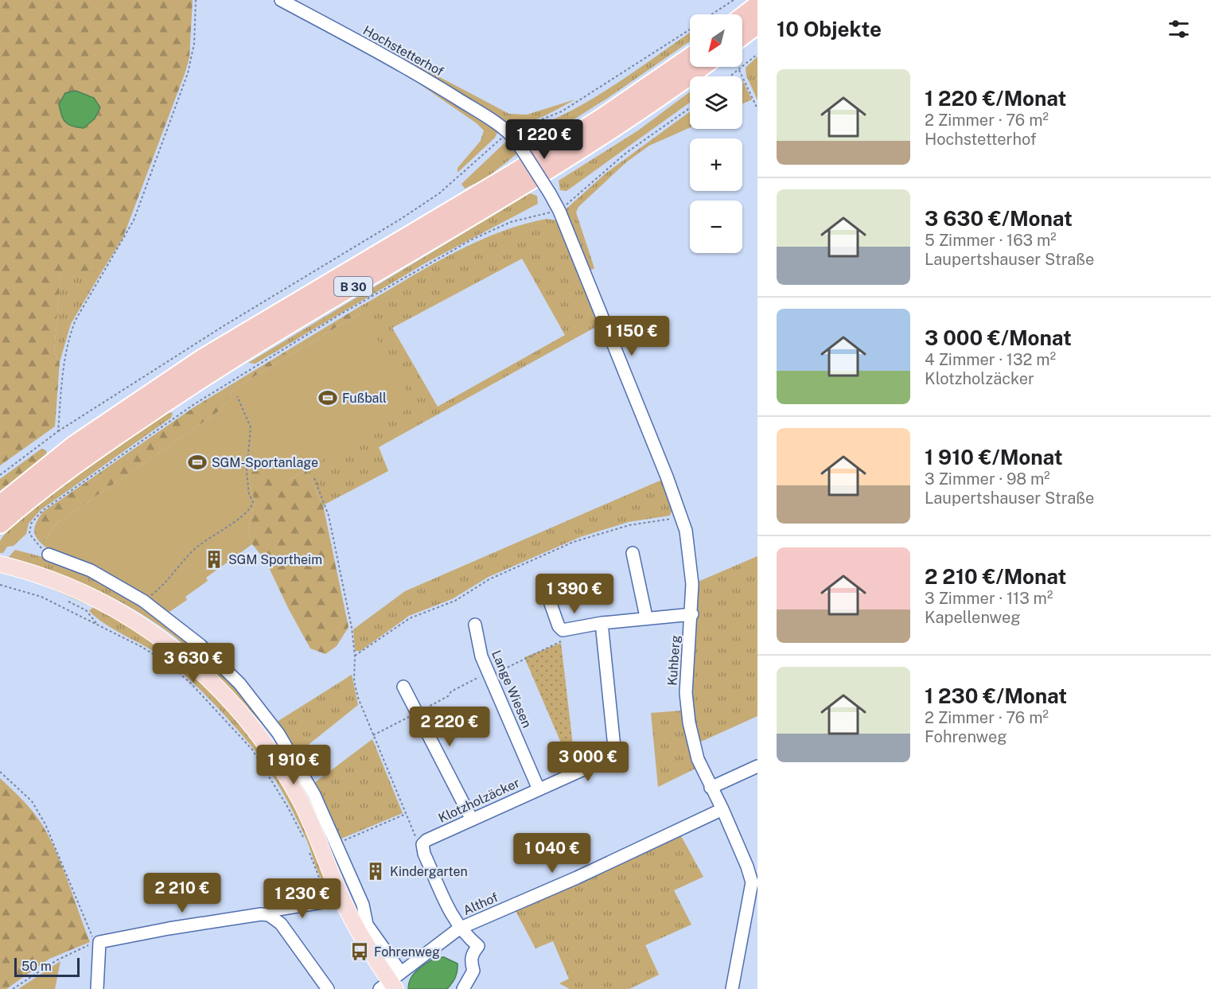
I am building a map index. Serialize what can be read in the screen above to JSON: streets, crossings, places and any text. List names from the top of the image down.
{
  "streets": {
    "highway": ["B 30"],
    "street": [
      "Hochstetterhof",
      "Kuhberg",
      "Lange Wiesen",
      "Klotzholzäcker",
      "Althof"
    ]
  },
  "crossings": [
    ["Hochstetterhof", "Kuhberg"],
    ["Kuhberg", "Althof"],
    ["Lange Wiesen", "Klotzholzäcker"]
  ],
  "places": {
    "sports": ["Fußball", "SGM-Sportanlage"],
    "building": ["SGM Sportheim", "Kindergarten"],
    "bus stop": ["Fohrenweg"]
  },
  "scale_bar": "50 m",
  "north": "bottom left",
  "page": {
    "heading": "10 Objekte",
    "map_buttons": ["+", "−"],
    "list": [
      {
        "name": "1 220 €/Monat",
        "note": "2 Zimmer · 76 m² · Hochstetterhof"
      },
      {
        "name": "3 630 €/Monat",
        "note": "5 Zimmer · 163 m² · Laupertshauser Straße"
      },
      {
        "name": "3 000 €/Monat",
        "note": "4 Zimmer · 132 m² · Klotzholzäcker"
      },
      {
        "name": "1 910 €/Monat",
        "note": "3 Zimmer · 98 m² · Laupertshauser Straße"
      },
      {
        "name": "2 210 €/Monat",
        "note": "3 Zimmer · 113 m² · Kapellenweg"
      },
      {
        "name": "1 230 €/Monat",
        "note": "2 Zimmer · 76 m² · Fohrenweg"
      }
    ],
    "price": [
      "1 220 €",
      "1 150 €",
      "1 390 €",
      "3 630 €",
      "2 220 €",
      "3 000 €",
      "1 910 €",
      "1 040 €",
      "2 210 €",
      "1 230 €"
    ],
    "scale": "50 m"
  }
}
